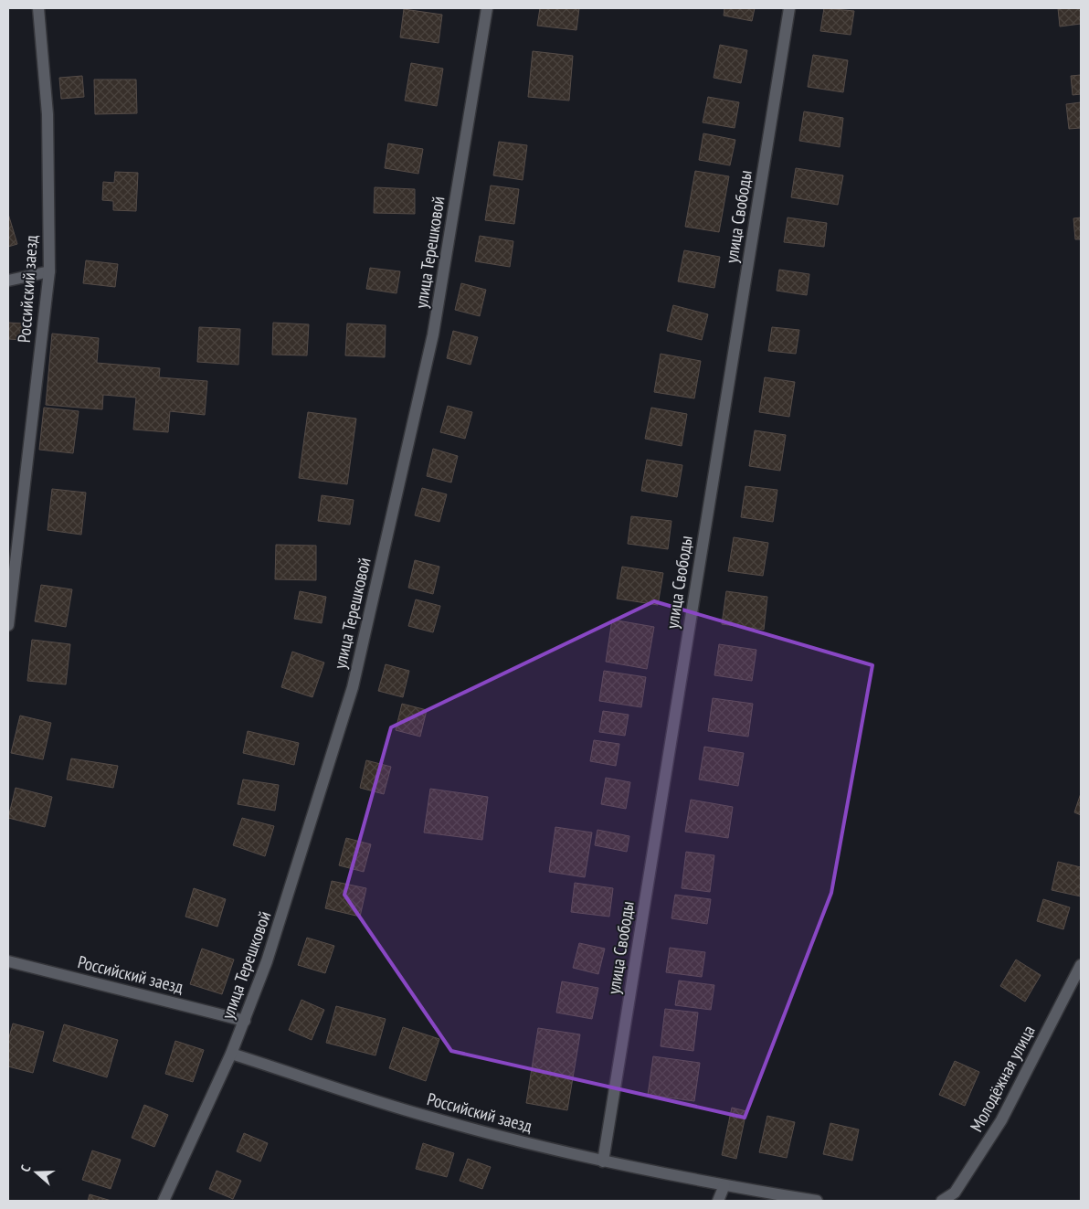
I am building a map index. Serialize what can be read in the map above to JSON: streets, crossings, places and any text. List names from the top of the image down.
{
  "streets": {
    "street": [
      "улица Свободы",
      "улица Терешковой",
      "Российский заезд",
      "Молодёжная улица"
    ]
  },
  "crossings": [
    ["улица Свободы", "Российский заезд"],
    ["улица Терешковой", "Российский заезд"]
  ],
  "north": "left"
}
